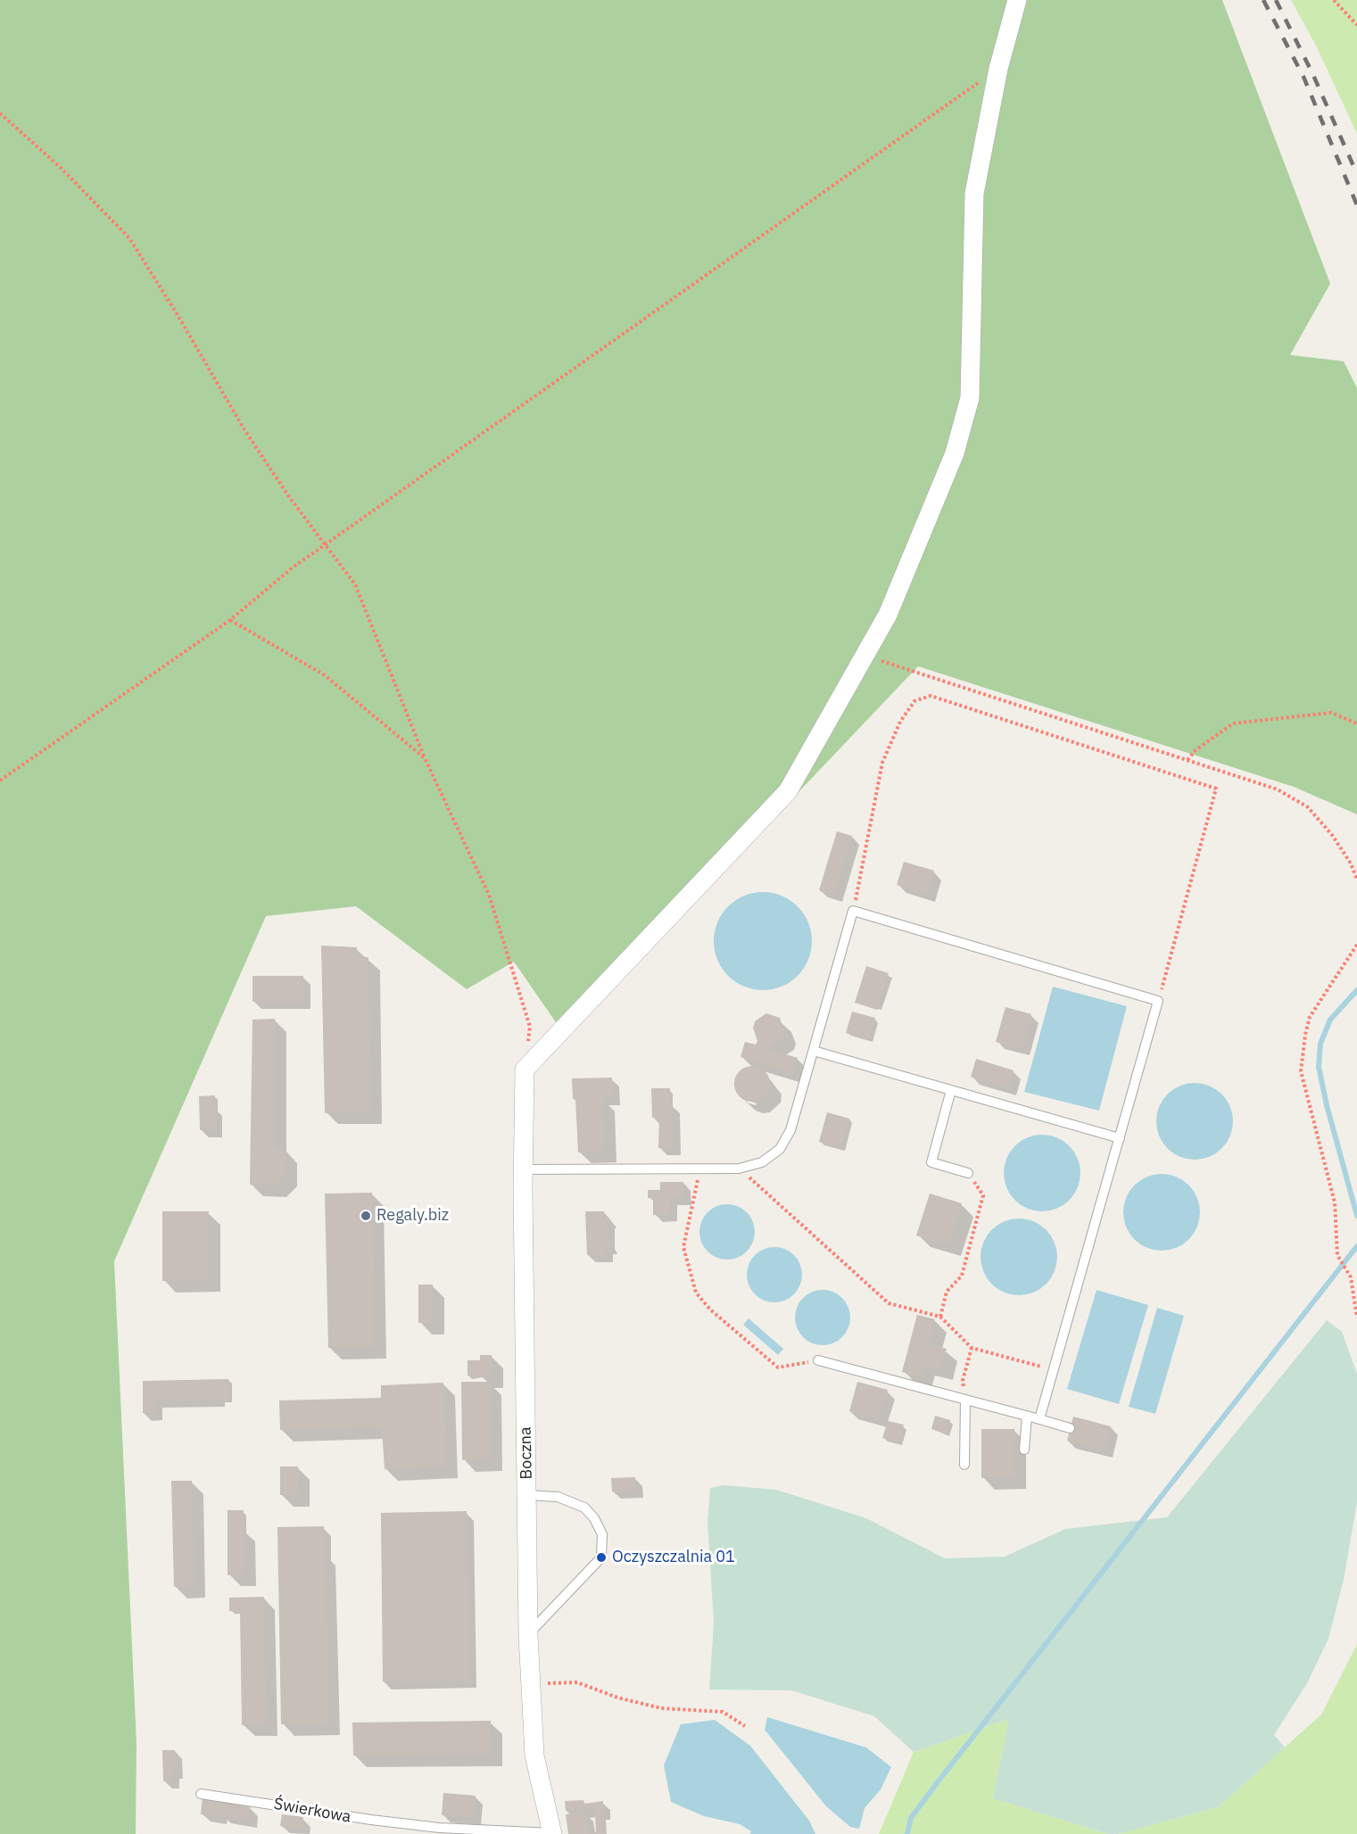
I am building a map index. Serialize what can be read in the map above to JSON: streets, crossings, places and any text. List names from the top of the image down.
{
  "streets": {
    "street": ["Boczna"],
    "lane": ["Świerkowa"]
  },
  "crossings": [
    ["Boczna", "Świerkowa"]
  ],
  "places": ["Regaly.biz", "Oczyszczalnia 01"]
}
